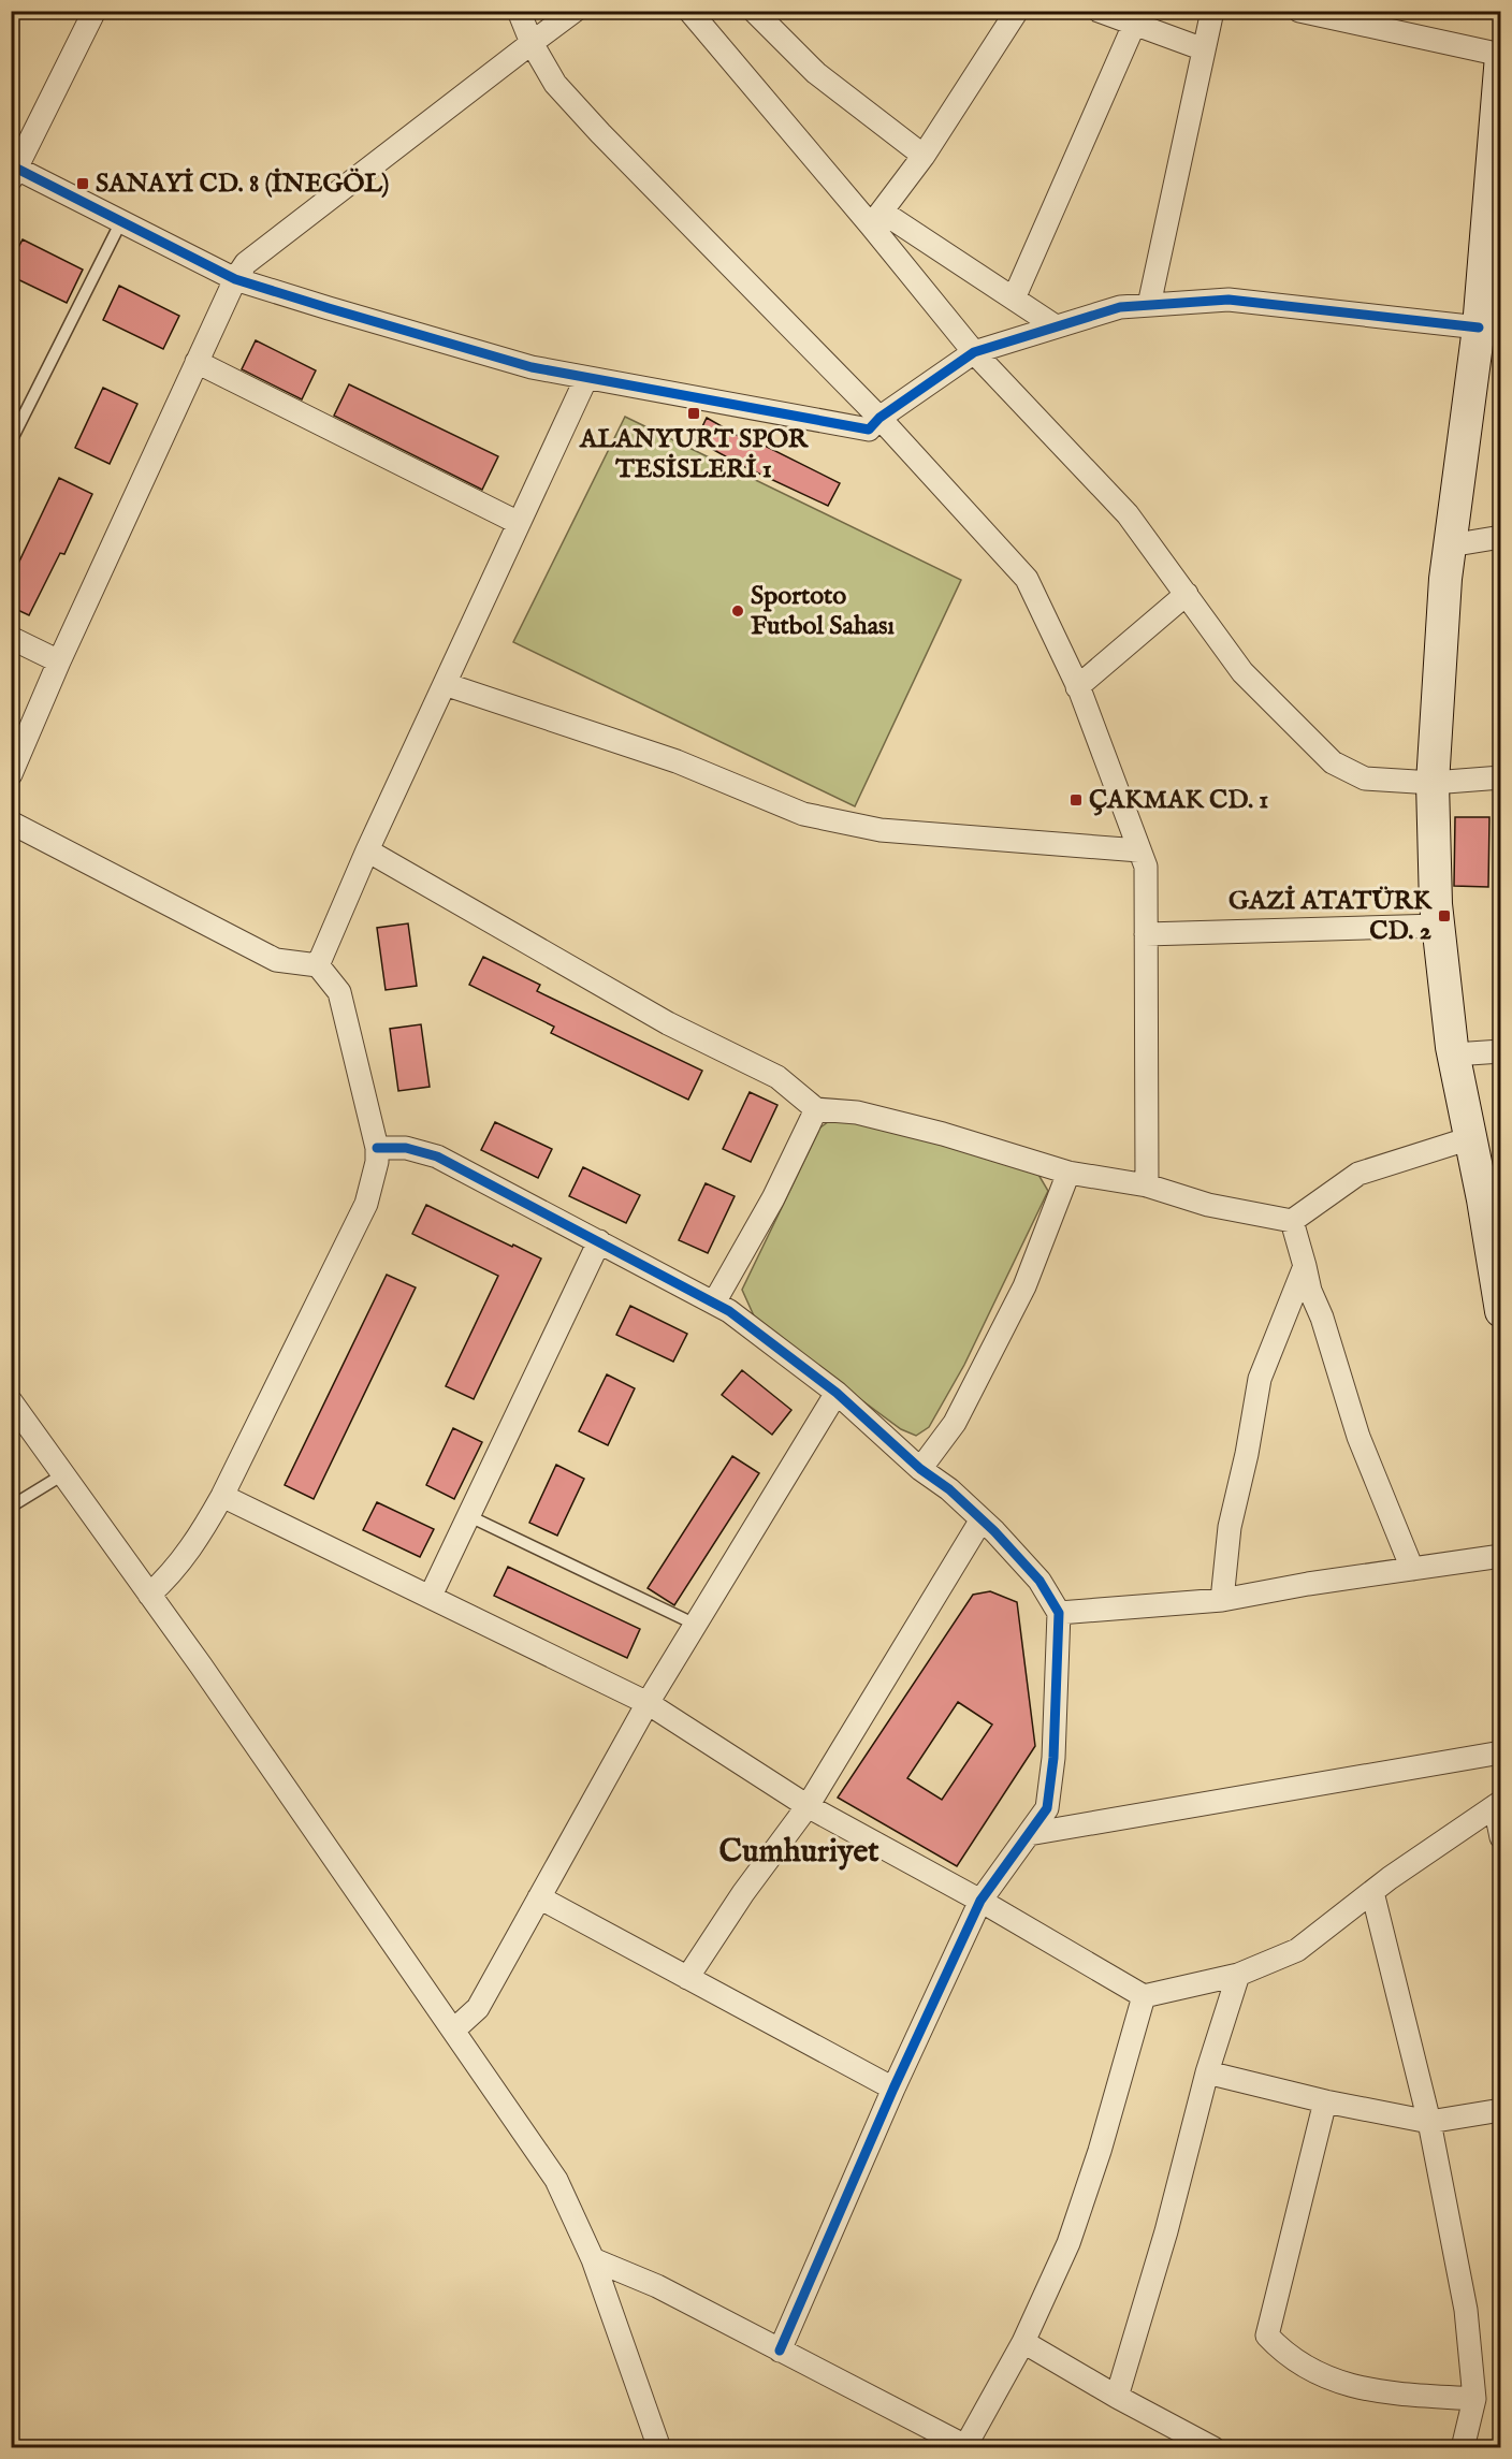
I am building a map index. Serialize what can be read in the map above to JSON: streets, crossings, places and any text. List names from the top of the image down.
{
  "districts": ["Cumhuriyet"],
  "places": {
    "transit": [
      "SANAYİ CD. 8 (İNEGÖL)",
      "ALANYURT SPOR TESİSLERİ 1",
      "ÇAKMAK CD. 1",
      "GAZİ ATATÜRK CD. 2"
    ],
    "other": ["Sportoto Futbol Sahası"]
  }
}
